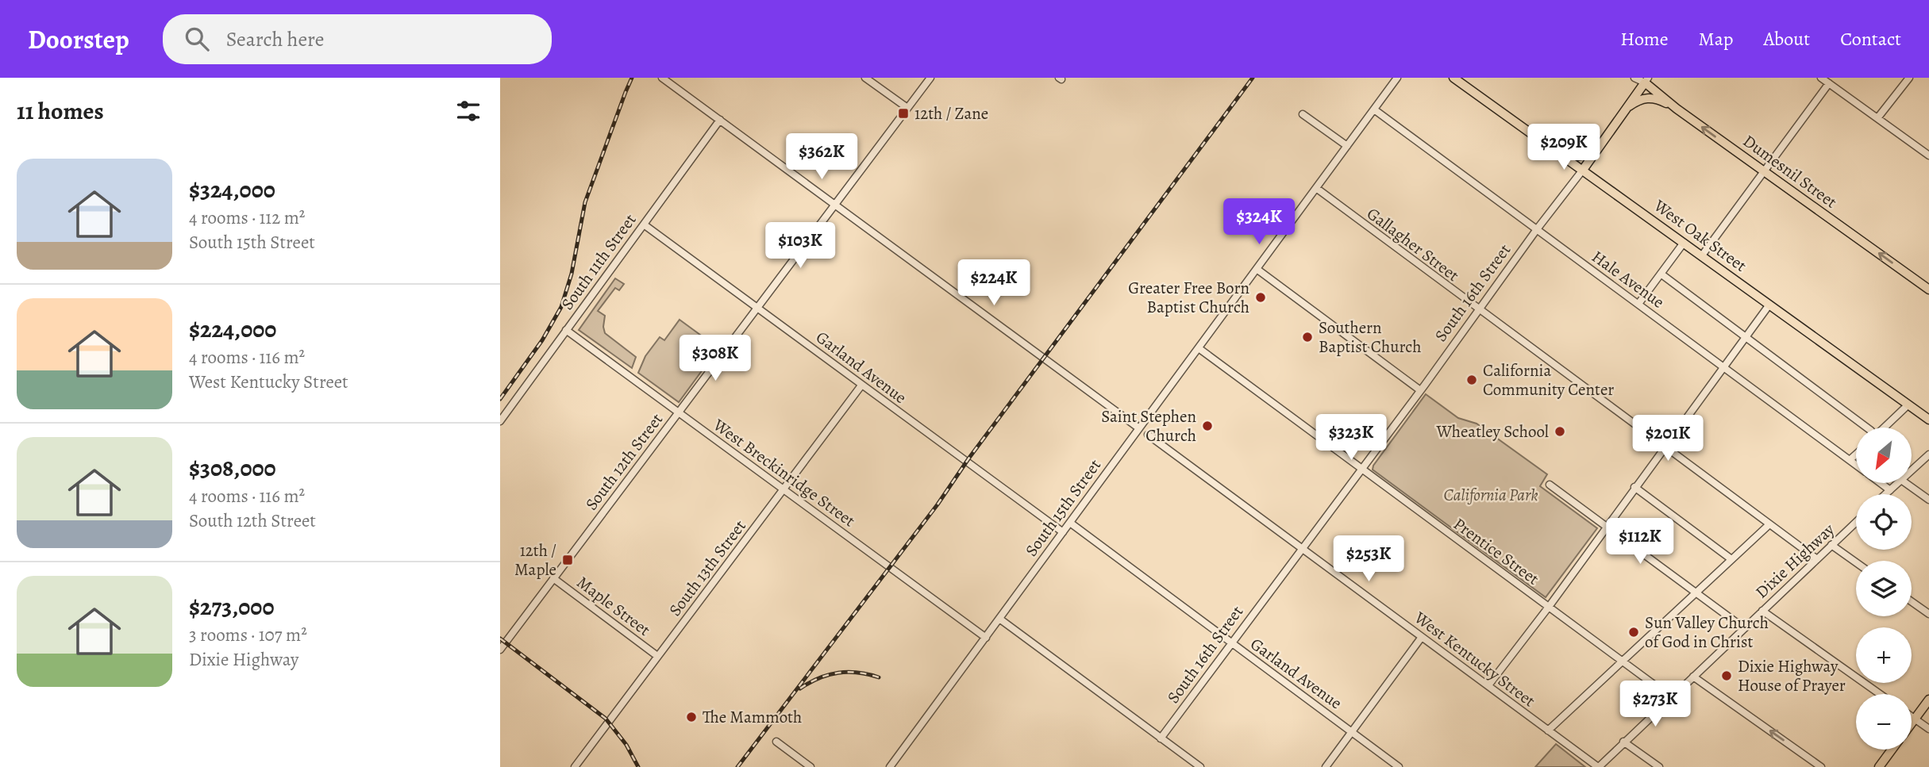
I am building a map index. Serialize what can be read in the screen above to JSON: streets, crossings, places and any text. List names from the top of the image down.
{
  "streets": {
    "main road": ["Dumesnil Street", "West Oak Street", "South 16th Street"],
    "street": [
      "Gallagher Street",
      "South 11th Street",
      "Hale Avenue",
      "Garland Avenue",
      "South 12th Street",
      "West Breckinridge Street",
      "South 15th Street",
      "Prentice Street",
      "Dixie Highway",
      "South 13th Street",
      "Maple Street",
      "West Kentucky Street"
    ]
  },
  "crossings": [
    ["Dumesnil Street", "South 16th Street"],
    ["West Oak Street", "South 16th Street"],
    ["Gallagher Street", "South 16th Street"],
    ["Gallagher Street", "South 15th Street"],
    ["Gallagher Street", "Dixie Highway"],
    ["South 11th Street", "Garland Avenue"],
    ["South 11th Street", "West Breckinridge Street"],
    ["Hale Avenue", "South 16th Street"],
    ["Hale Avenue", "South 15th Street"],
    ["South 16th Street", "Garland Avenue"],
    ["South 16th Street", "Prentice Street"],
    ["South 16th Street", "West Kentucky Street"],
    ["Garland Avenue", "South 12th Street"],
    ["Garland Avenue", "South 15th Street"],
    ["Garland Avenue", "South 13th Street"],
    ["South 12th Street", "West Breckinridge Street"],
    ["South 12th Street", "Maple Street"],
    ["West Breckinridge Street", "South 15th Street"],
    ["West Breckinridge Street", "South 13th Street"],
    ["South 15th Street", "Prentice Street"],
    ["Prentice Street", "Dixie Highway"],
    ["Dixie Highway", "West Kentucky Street"],
    ["South 13th Street", "Maple Street"]
  ],
  "one_way": ["Dumesnil Street"],
  "parks": ["California Park"],
  "places": {
    "transit": ["12th / Zane", "12th / Maple"],
    "other": [
      "Greater Free Born Baptist Church",
      "Southern Baptist Church",
      "California Community Center",
      "Saint Stephen Church",
      "Wheatley School",
      "Sun Valley Church of God in Christ",
      "Dixie Highway House of Prayer",
      "The Mammoth"
    ]
  },
  "north": "bottom left",
  "page": {
    "header": "Doorstep",
    "search": "Search here",
    "nav": [
      "Home",
      "Map",
      "About",
      "Contact"
    ],
    "heading": "11 homes",
    "price": [
      "$209K",
      "$362K",
      "$324K",
      "$103K",
      "$224K",
      "$308K",
      "$323K",
      "$201K",
      "$112K",
      "$253K",
      "$273K"
    ],
    "list": [
      {
        "name": "$324,000",
        "note": "4 rooms · 112 m² · South 15th Street"
      },
      {
        "name": "$224,000",
        "note": "4 rooms · 116 m² · West Kentucky Street"
      },
      {
        "name": "$308,000",
        "note": "4 rooms · 116 m² · South 12th Street"
      },
      {
        "name": "$273,000",
        "note": "3 rooms · 107 m² · Dixie Highway"
      }
    ],
    "map_buttons": ["+", "−"]
  }
}
